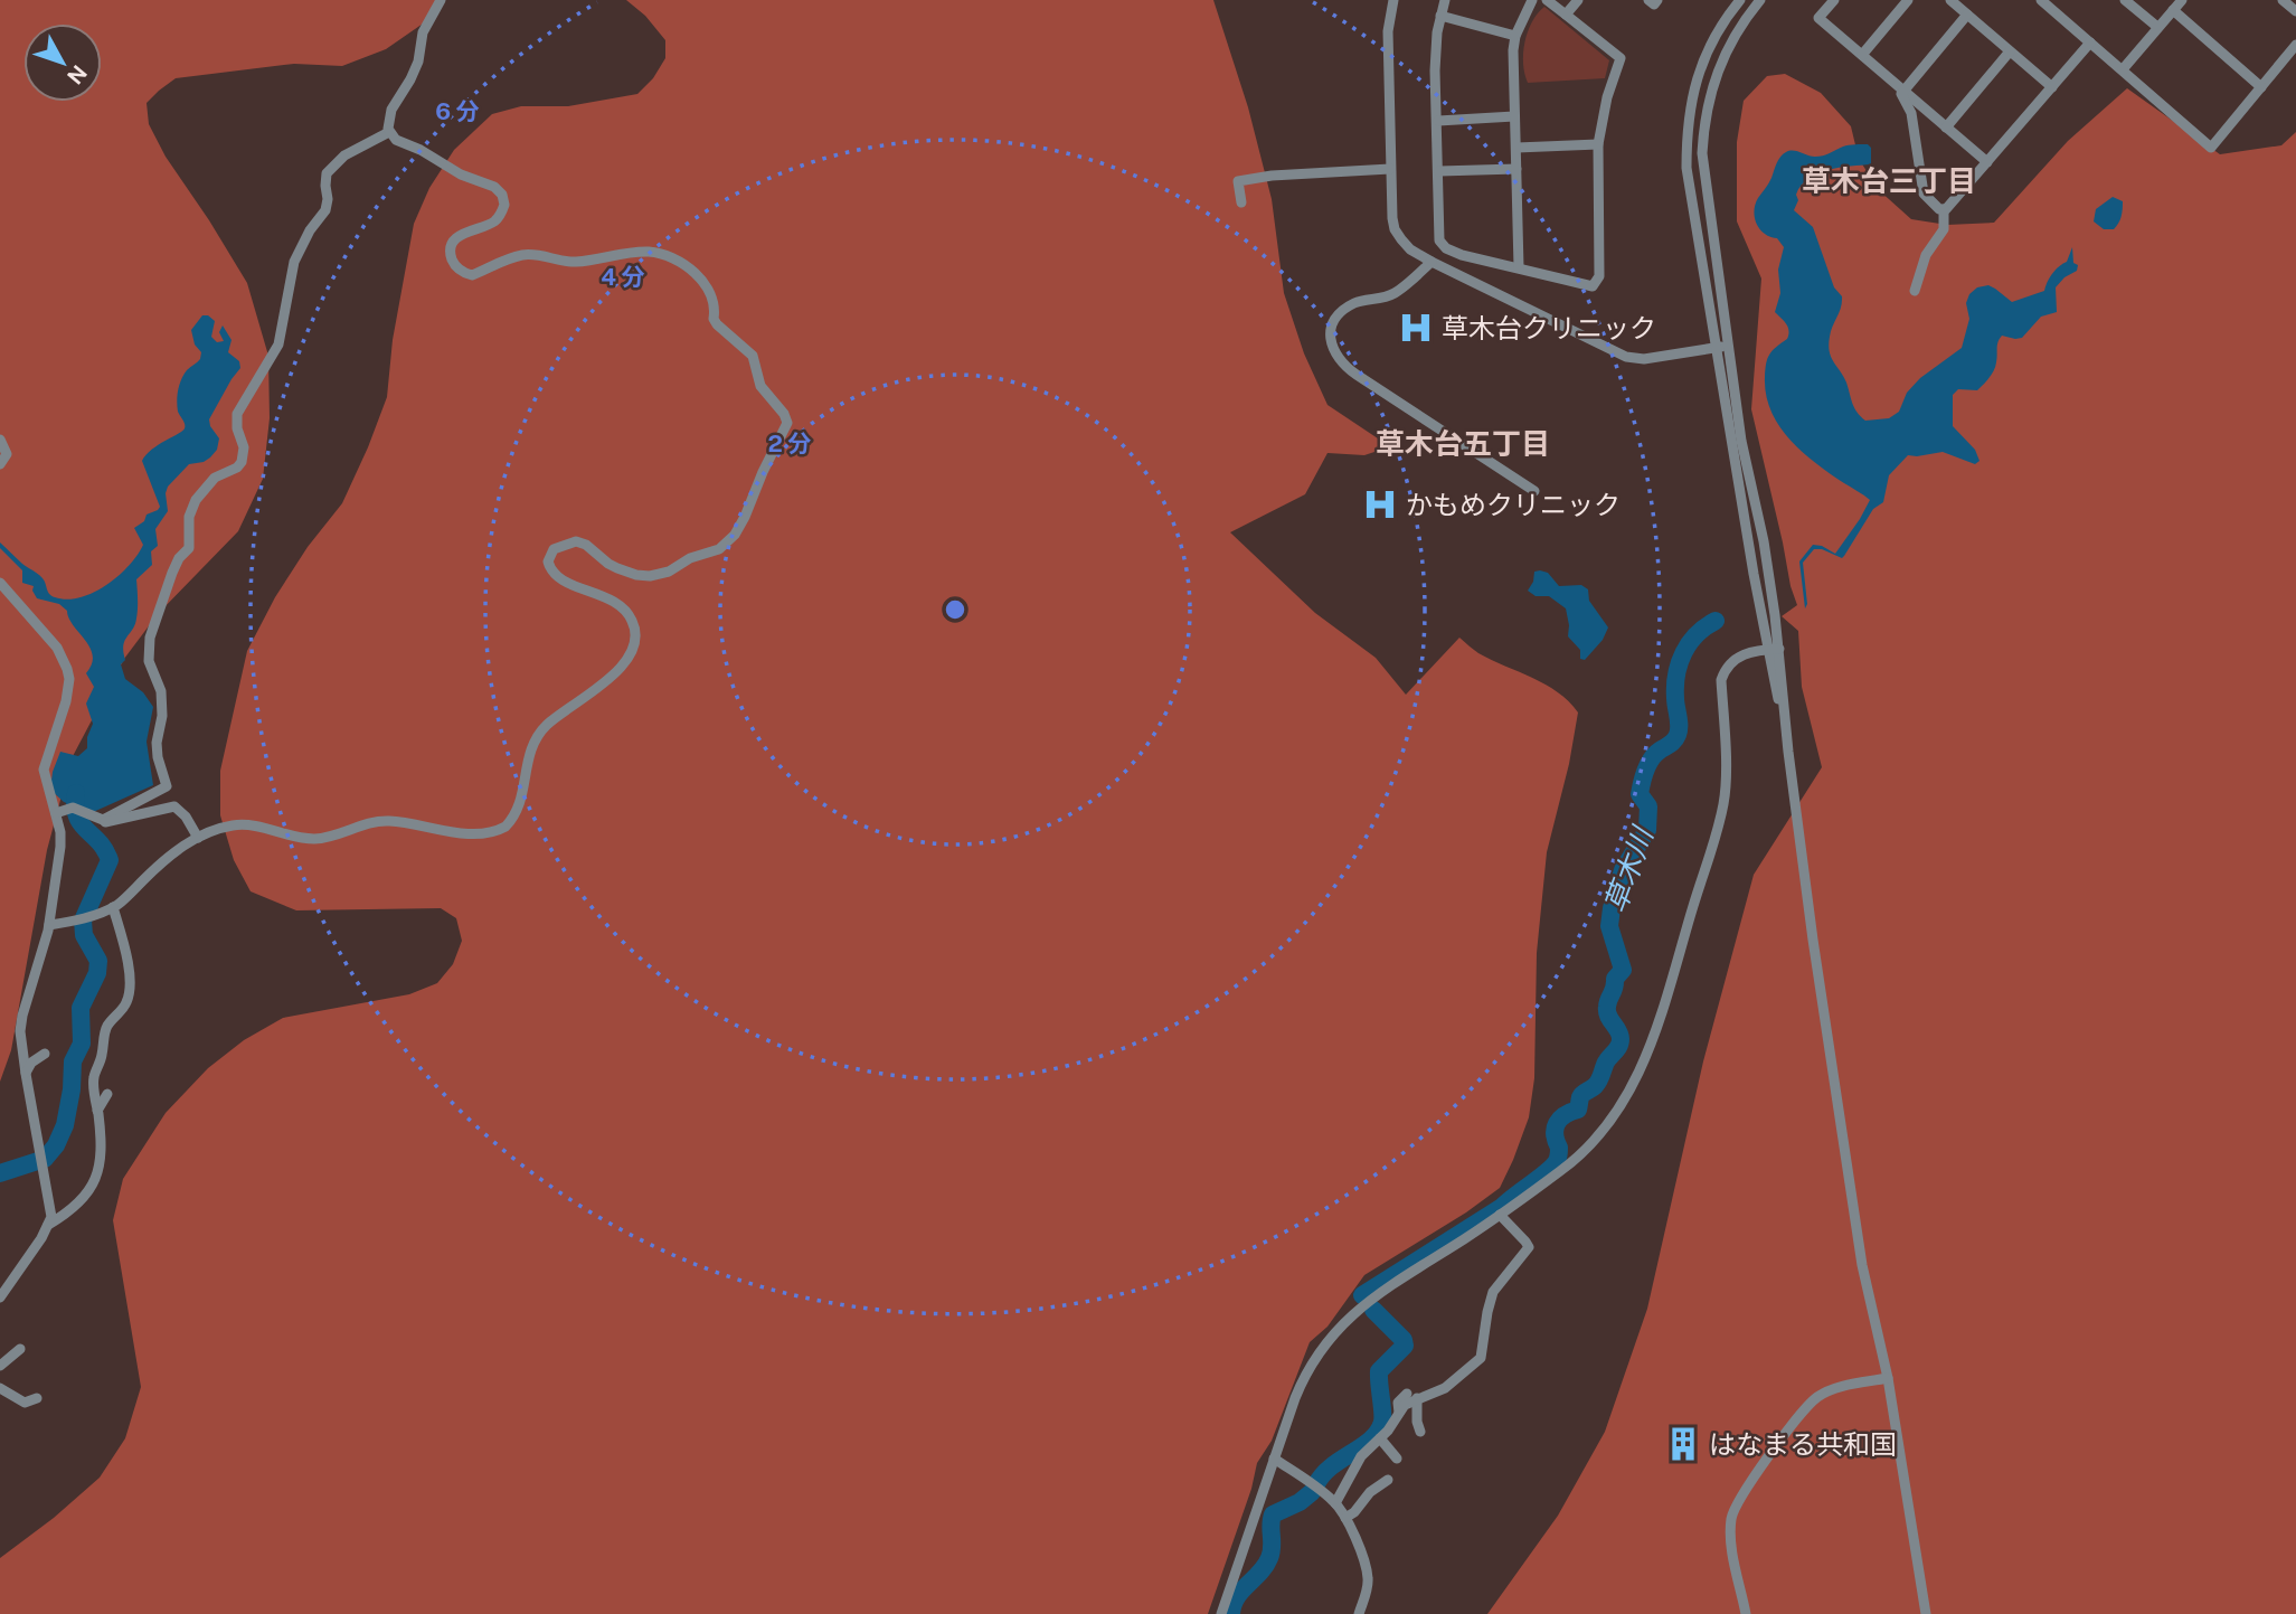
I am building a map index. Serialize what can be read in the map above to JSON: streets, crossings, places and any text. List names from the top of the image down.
{
  "districts": ["草木台三丁目", "草木台五丁目"],
  "water": ["草木川"],
  "places": {
    "hospital": ["草木台クリニック", "かもめクリニック"],
    "building": ["はなまる共和国"]
  },
  "north": "bottom right",
  "rings": ["6 分", "4 分", "2 分"]
}
